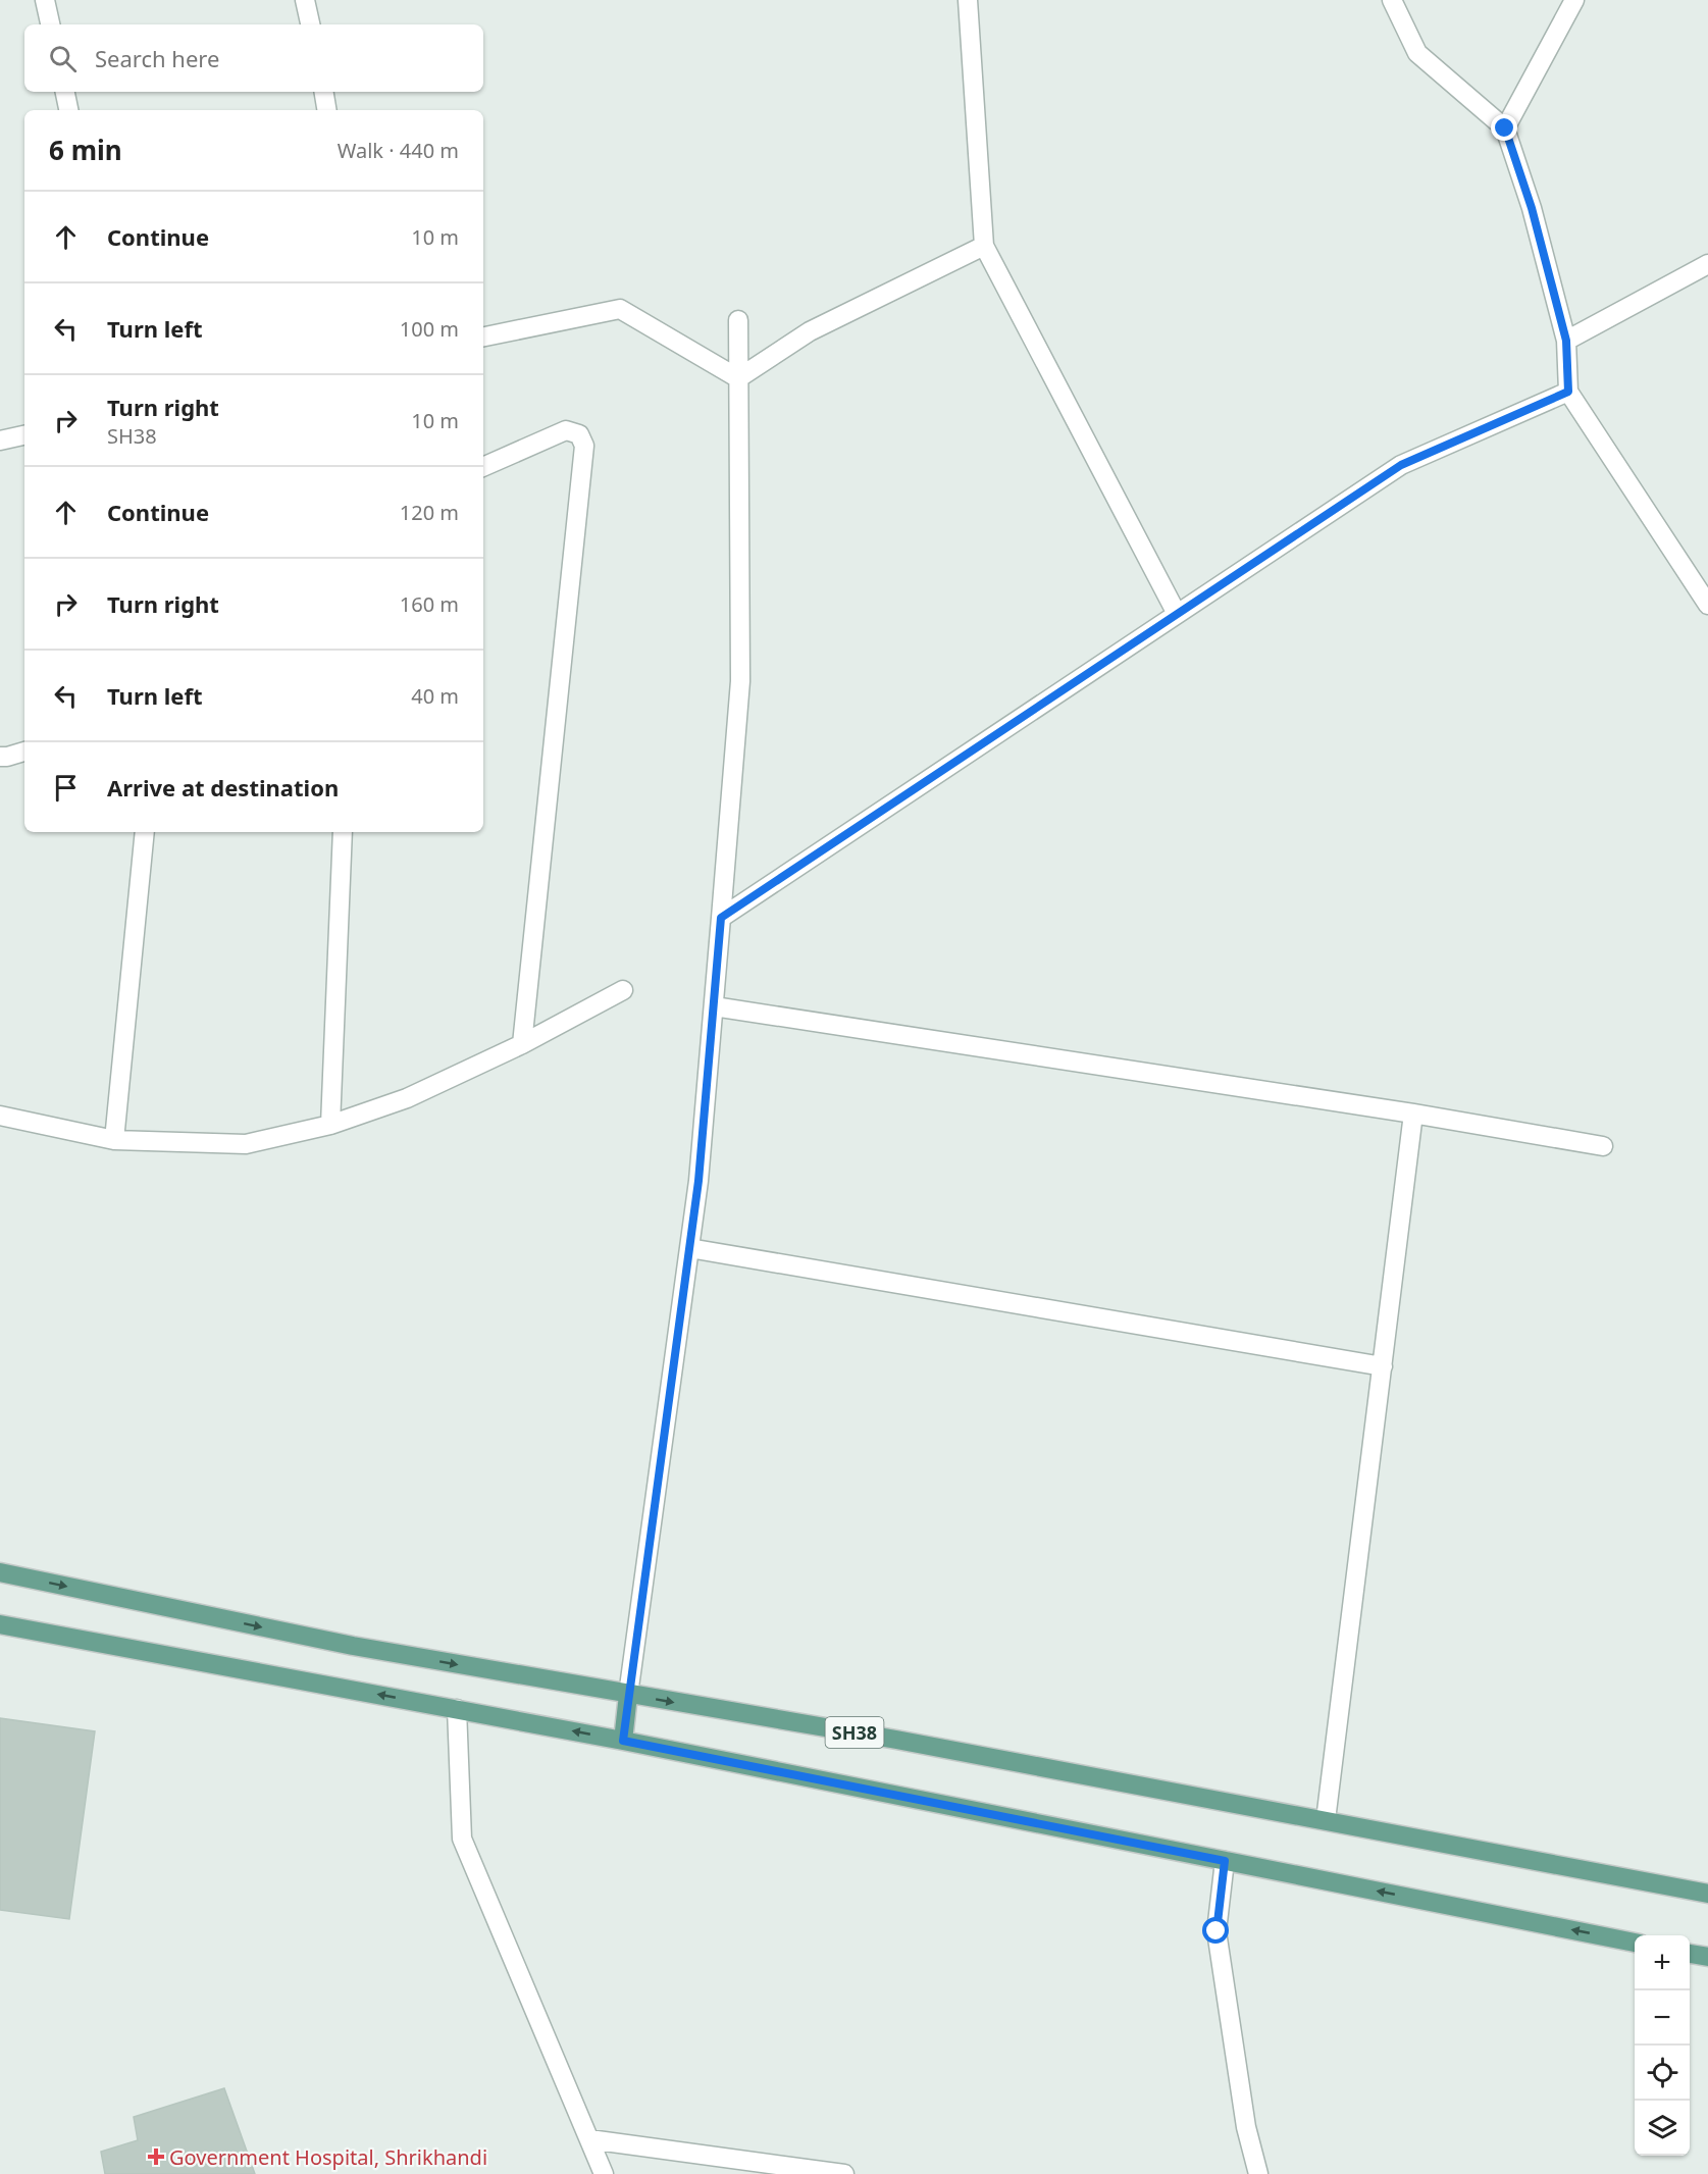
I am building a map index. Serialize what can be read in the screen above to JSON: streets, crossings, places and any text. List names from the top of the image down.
{
  "streets": {
    "main road": ["SH38"]
  },
  "places": {
    "health": ["Government Hospital, Shrikhandi"]
  },
  "page": {
    "search": "Search here",
    "heading": ["6 min", "Walk · 440 m"],
    "list": [
      ["Continue", "10 m"],
      ["Turn left", "100 m"],
      ["Turn right", "SH38", "10 m"],
      ["Continue", "120 m"],
      ["Turn right", "160 m"],
      ["Turn left", "40 m"],
      "Arrive at destination"
    ],
    "map_buttons": ["+", "−"]
  }
}
